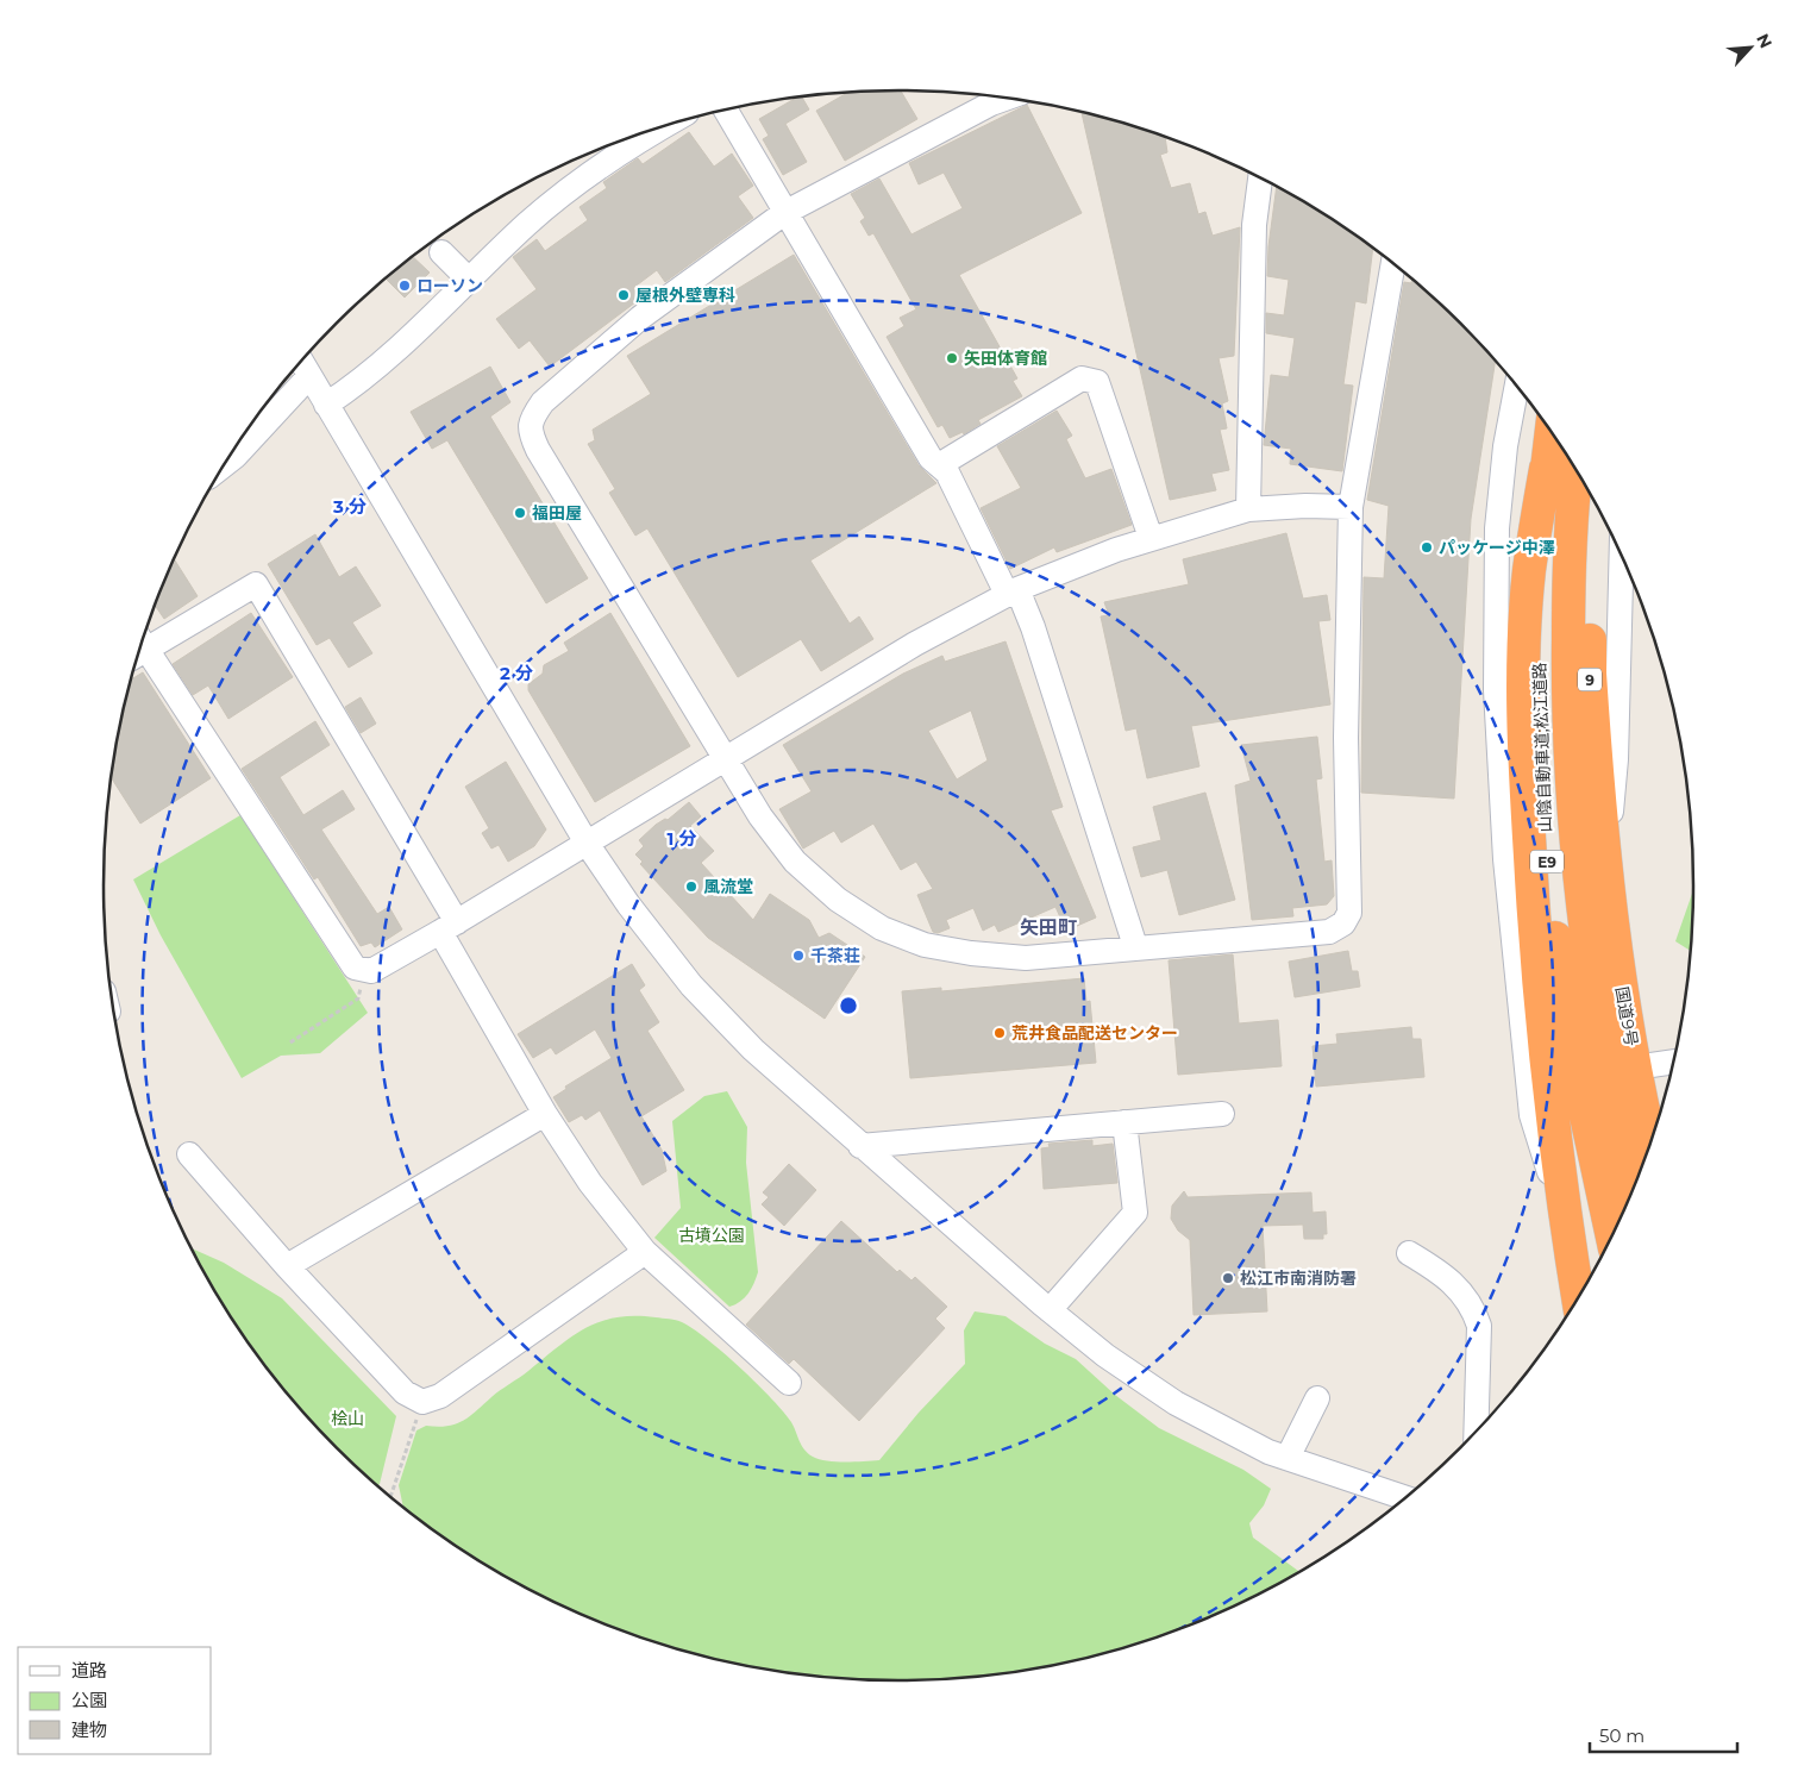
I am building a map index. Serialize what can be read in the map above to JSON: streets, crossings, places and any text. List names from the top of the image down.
{
  "streets": {
    "highway": [
      "9",
      "山陰自動車道;松江道路",
      "E9",
      "国道9号"
    ]
  },
  "crossings": [
    ["9", "国道9号"]
  ],
  "districts": ["矢田町"],
  "parks": ["古墳公園", "桧山"],
  "places": [
    "ローソン",
    "屋根外壁専科",
    "矢田体育館",
    "福田屋",
    "パッケージ中澤",
    "風流堂",
    "千茶荘",
    "荒井食品配送センター",
    "松江市南消防署"
  ],
  "legend": ["道路", "公園", "建物"],
  "scale_bar": "50 m",
  "north": "top right",
  "rings": ["3 分", "2 分", "1 分"]
}
